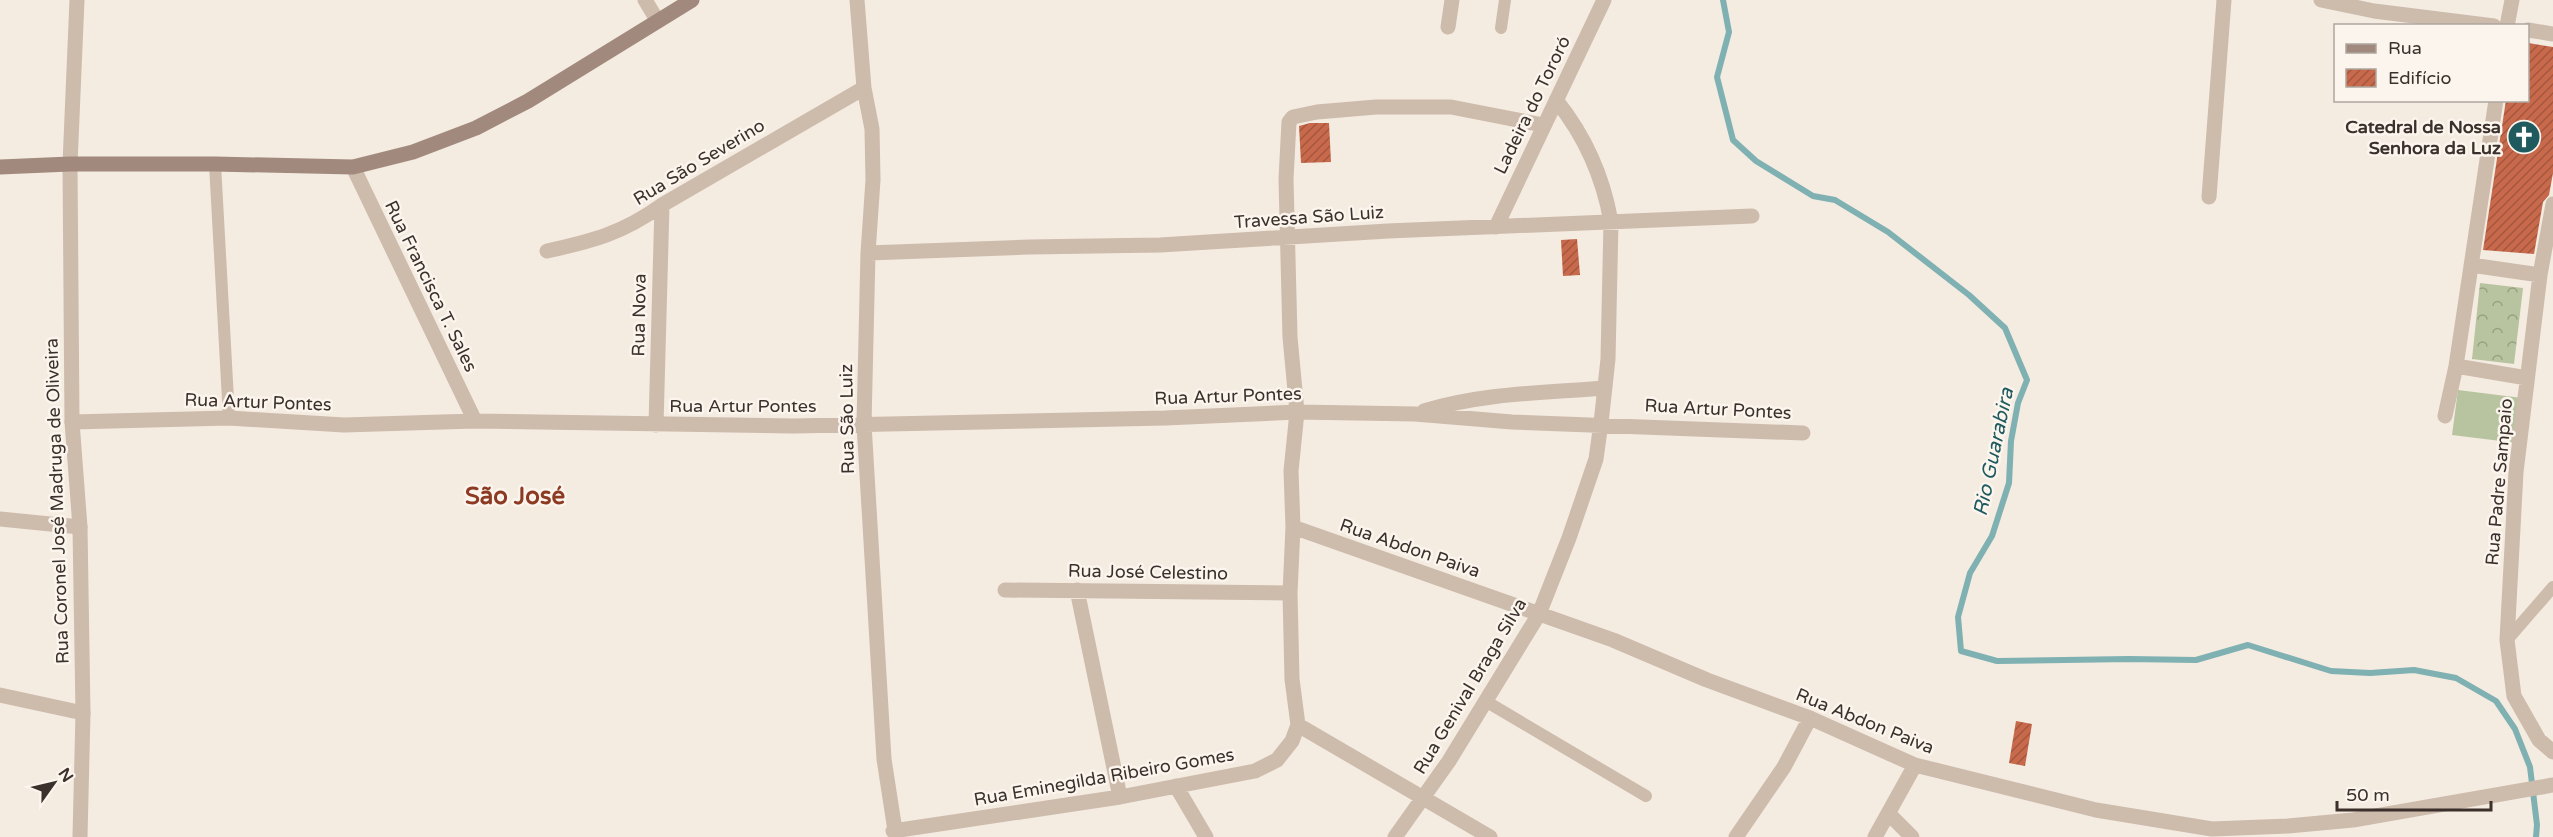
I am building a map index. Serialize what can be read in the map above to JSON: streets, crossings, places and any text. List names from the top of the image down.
{
  "streets": {
    "street": [
      "Ladeira do Tororó",
      "Rua São Severino",
      "Travessa São Luiz",
      "Rua Francisca T. Sales",
      "Rua Nova",
      "Rua Artur Pontes",
      "Rua São Luiz",
      "Rua Padre Sampaio",
      "Rua Coronel José Madruga de Oliveira",
      "Rua Abdon Paiva",
      "Rua José Celestino",
      "Rua Genival Braga Silva",
      "Rua Eminegilda Ribeiro Gomes"
    ]
  },
  "crossings": [
    ["Ladeira do Tororó", "Travessa São Luiz"],
    ["Ladeira do Tororó", "Rua Genival Braga Silva"],
    ["Rua São Severino", "Rua Nova"],
    ["Rua São Severino", "Rua São Luiz"],
    ["Travessa São Luiz", "Rua São Luiz"],
    ["Travessa São Luiz", "Rua Genival Braga Silva"],
    ["Rua Francisca T. Sales", "Rua Artur Pontes"],
    ["Rua Nova", "Rua Artur Pontes"],
    ["Rua Artur Pontes", "Rua São Luiz"],
    ["Rua Artur Pontes", "Rua Coronel José Madruga de Oliveira"],
    ["Rua Artur Pontes", "Rua Genival Braga Silva"],
    ["Rua São Luiz", "Rua Eminegilda Ribeiro Gomes"],
    ["Rua Abdon Paiva", "Rua Genival Braga Silva"]
  ],
  "districts": ["São José"],
  "water": ["Rio Guarabira"],
  "places": {
    "church": ["Catedral de Nossa Senhora da Luz"]
  },
  "legend": ["Rua", "Edifício"],
  "scale_bar": "50 m",
  "north": "top right"
}
